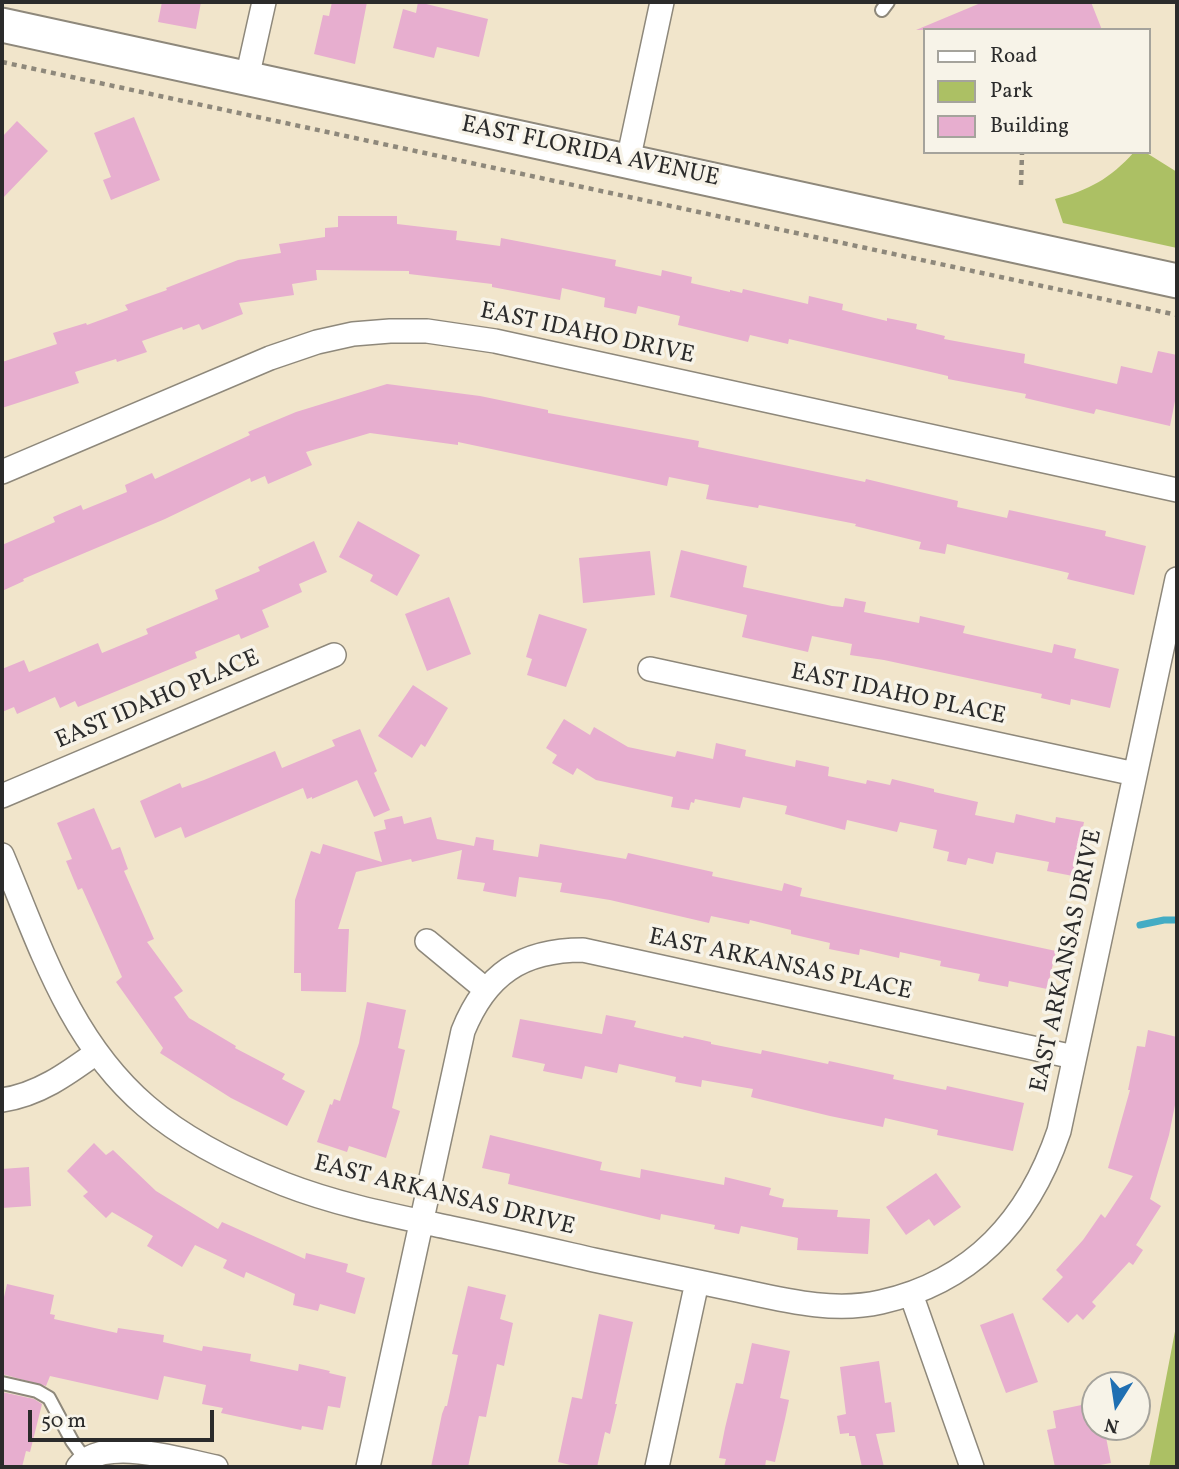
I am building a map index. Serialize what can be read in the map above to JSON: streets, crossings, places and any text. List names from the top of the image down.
{
  "streets": {
    "street": [
      "EAST FLORIDA AVENUE",
      "EAST IDAHO DRIVE",
      "EAST IDAHO PLACE",
      "EAST ARKANSAS DRIVE",
      "EAST ARKANSAS PLACE"
    ]
  },
  "crossings": [
    ["EAST IDAHO PLACE", "EAST ARKANSAS DRIVE"],
    ["EAST ARKANSAS DRIVE", "EAST ARKANSAS PLACE"]
  ],
  "legend": ["Road", "Park", "Building"],
  "scale_bar": "50 m",
  "north": "bottom"
}
